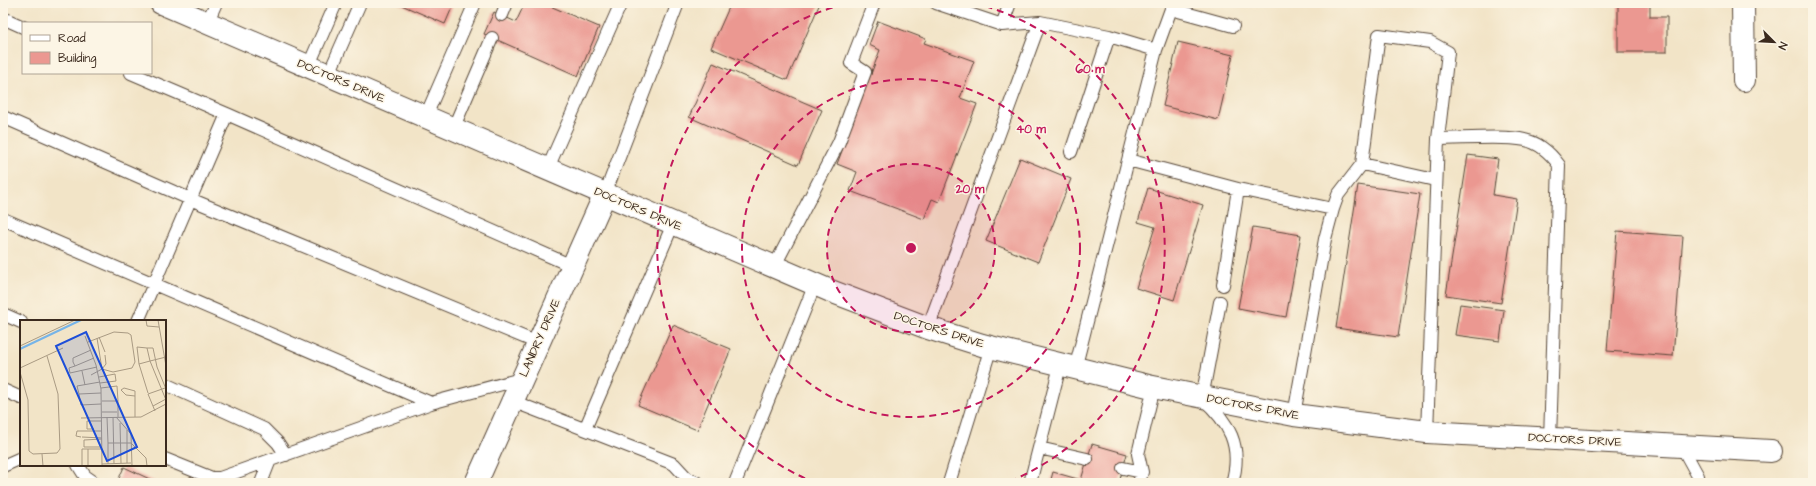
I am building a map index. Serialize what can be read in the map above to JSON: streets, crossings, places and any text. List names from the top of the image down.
{
  "streets": {
    "street": ["DOCTORS DRIVE", "LANDRY DRIVE"]
  },
  "crossings": [
    ["DOCTORS DRIVE", "LANDRY DRIVE"]
  ],
  "legend": ["Road", "Building"],
  "north": "bottom right",
  "rings": ["60 m", "40 m", "20 m"]
}
